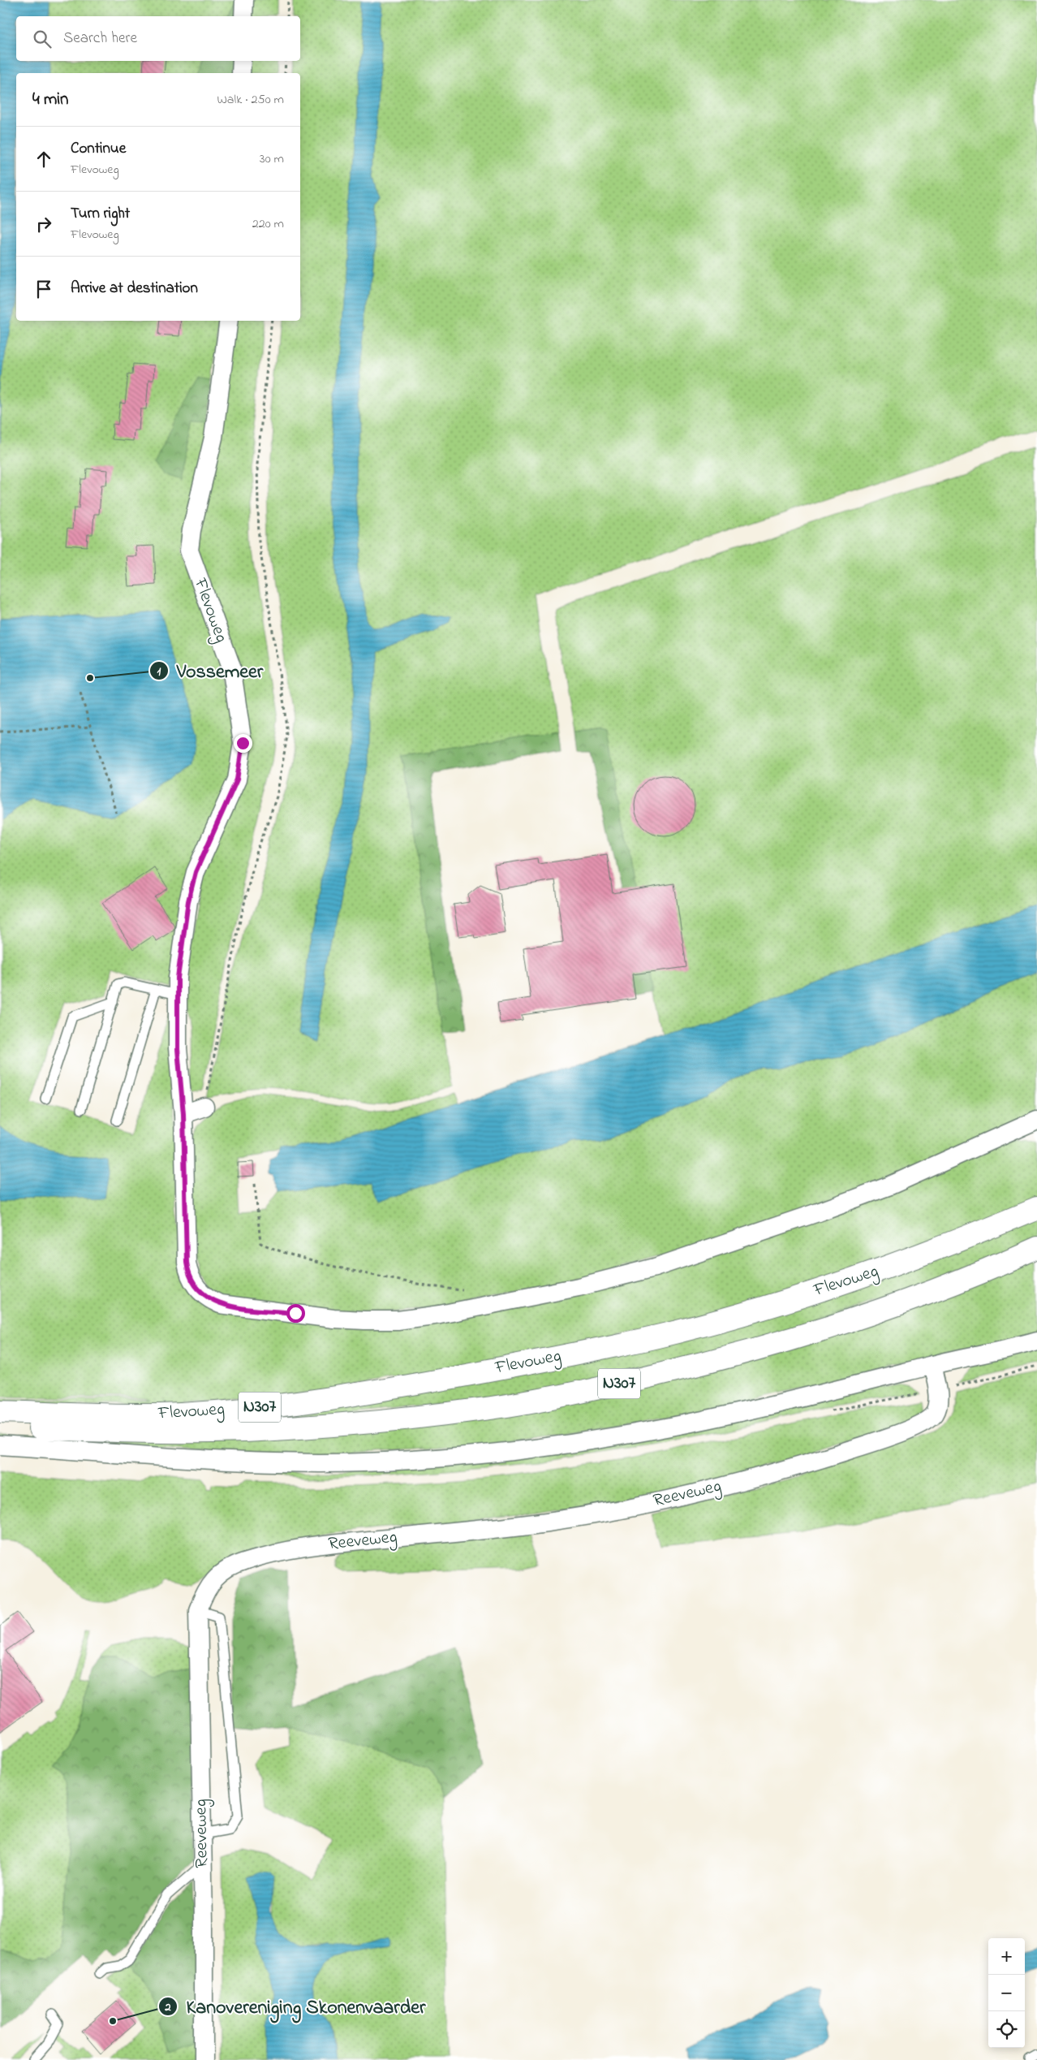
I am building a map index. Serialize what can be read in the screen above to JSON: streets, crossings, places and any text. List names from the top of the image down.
{
  "streets": {
    "highway": ["Flevoweg", "N307"],
    "street": ["Reeveweg"]
  },
  "places": ["Vossemeer", "Kanovereniging Skonenvaarder"],
  "page": {
    "search": "Search here",
    "heading": ["4 min", "Walk · 250 m"],
    "list": [
      ["Continue", "Flevoweg", "30 m"],
      ["Turn right", "Flevoweg", "220 m"],
      "Arrive at destination"
    ],
    "map_buttons": ["+", "−"]
  }
}
